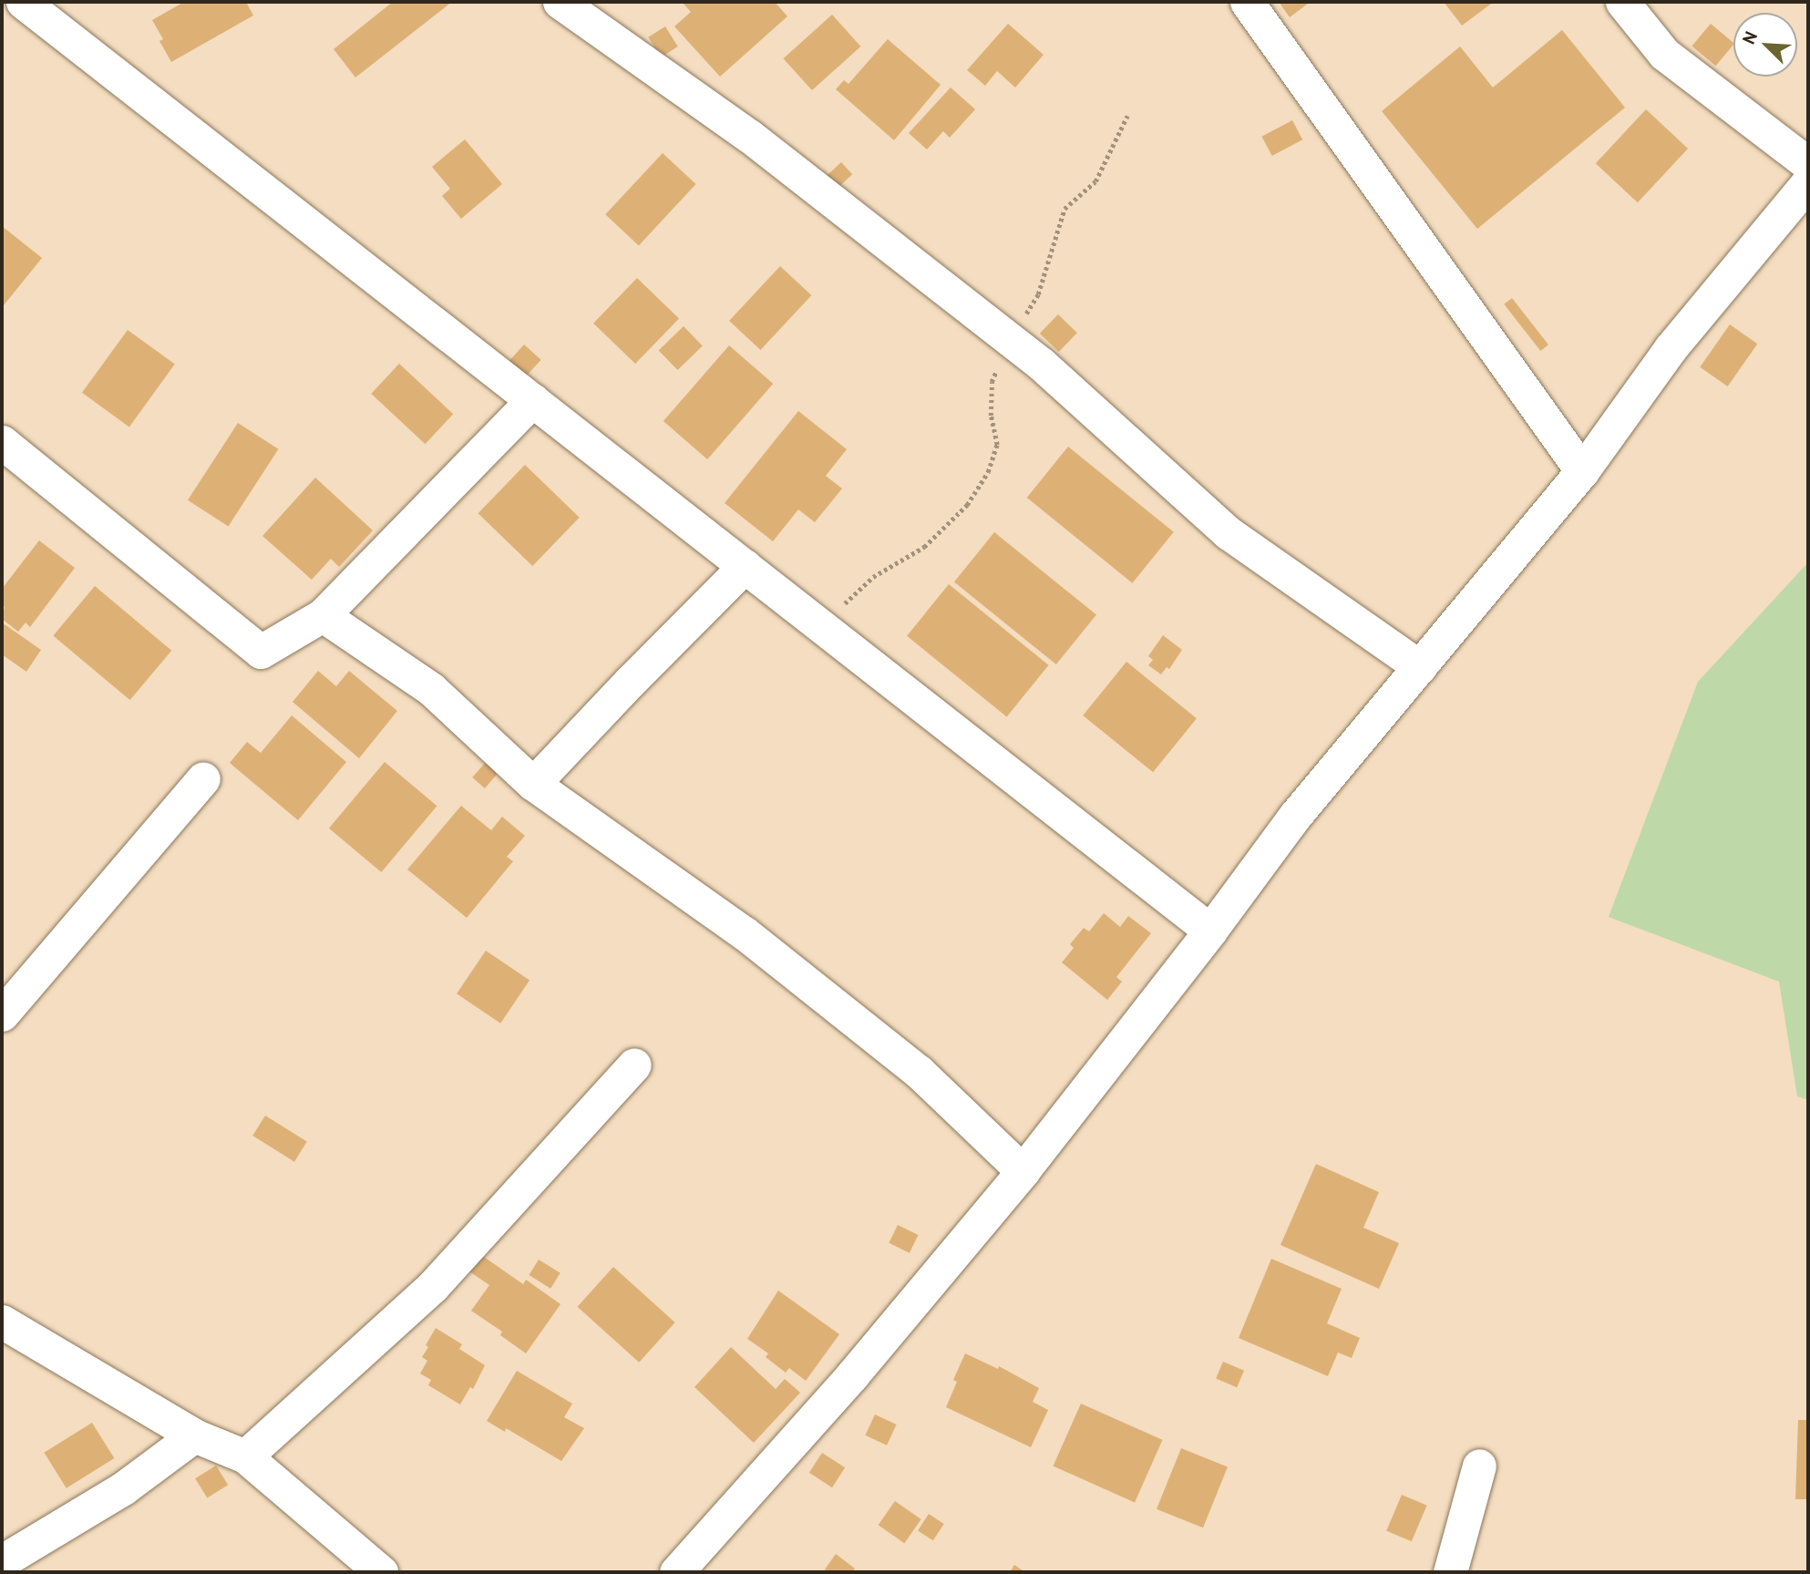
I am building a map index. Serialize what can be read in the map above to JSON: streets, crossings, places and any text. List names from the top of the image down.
{
  "north": "top left"
}
